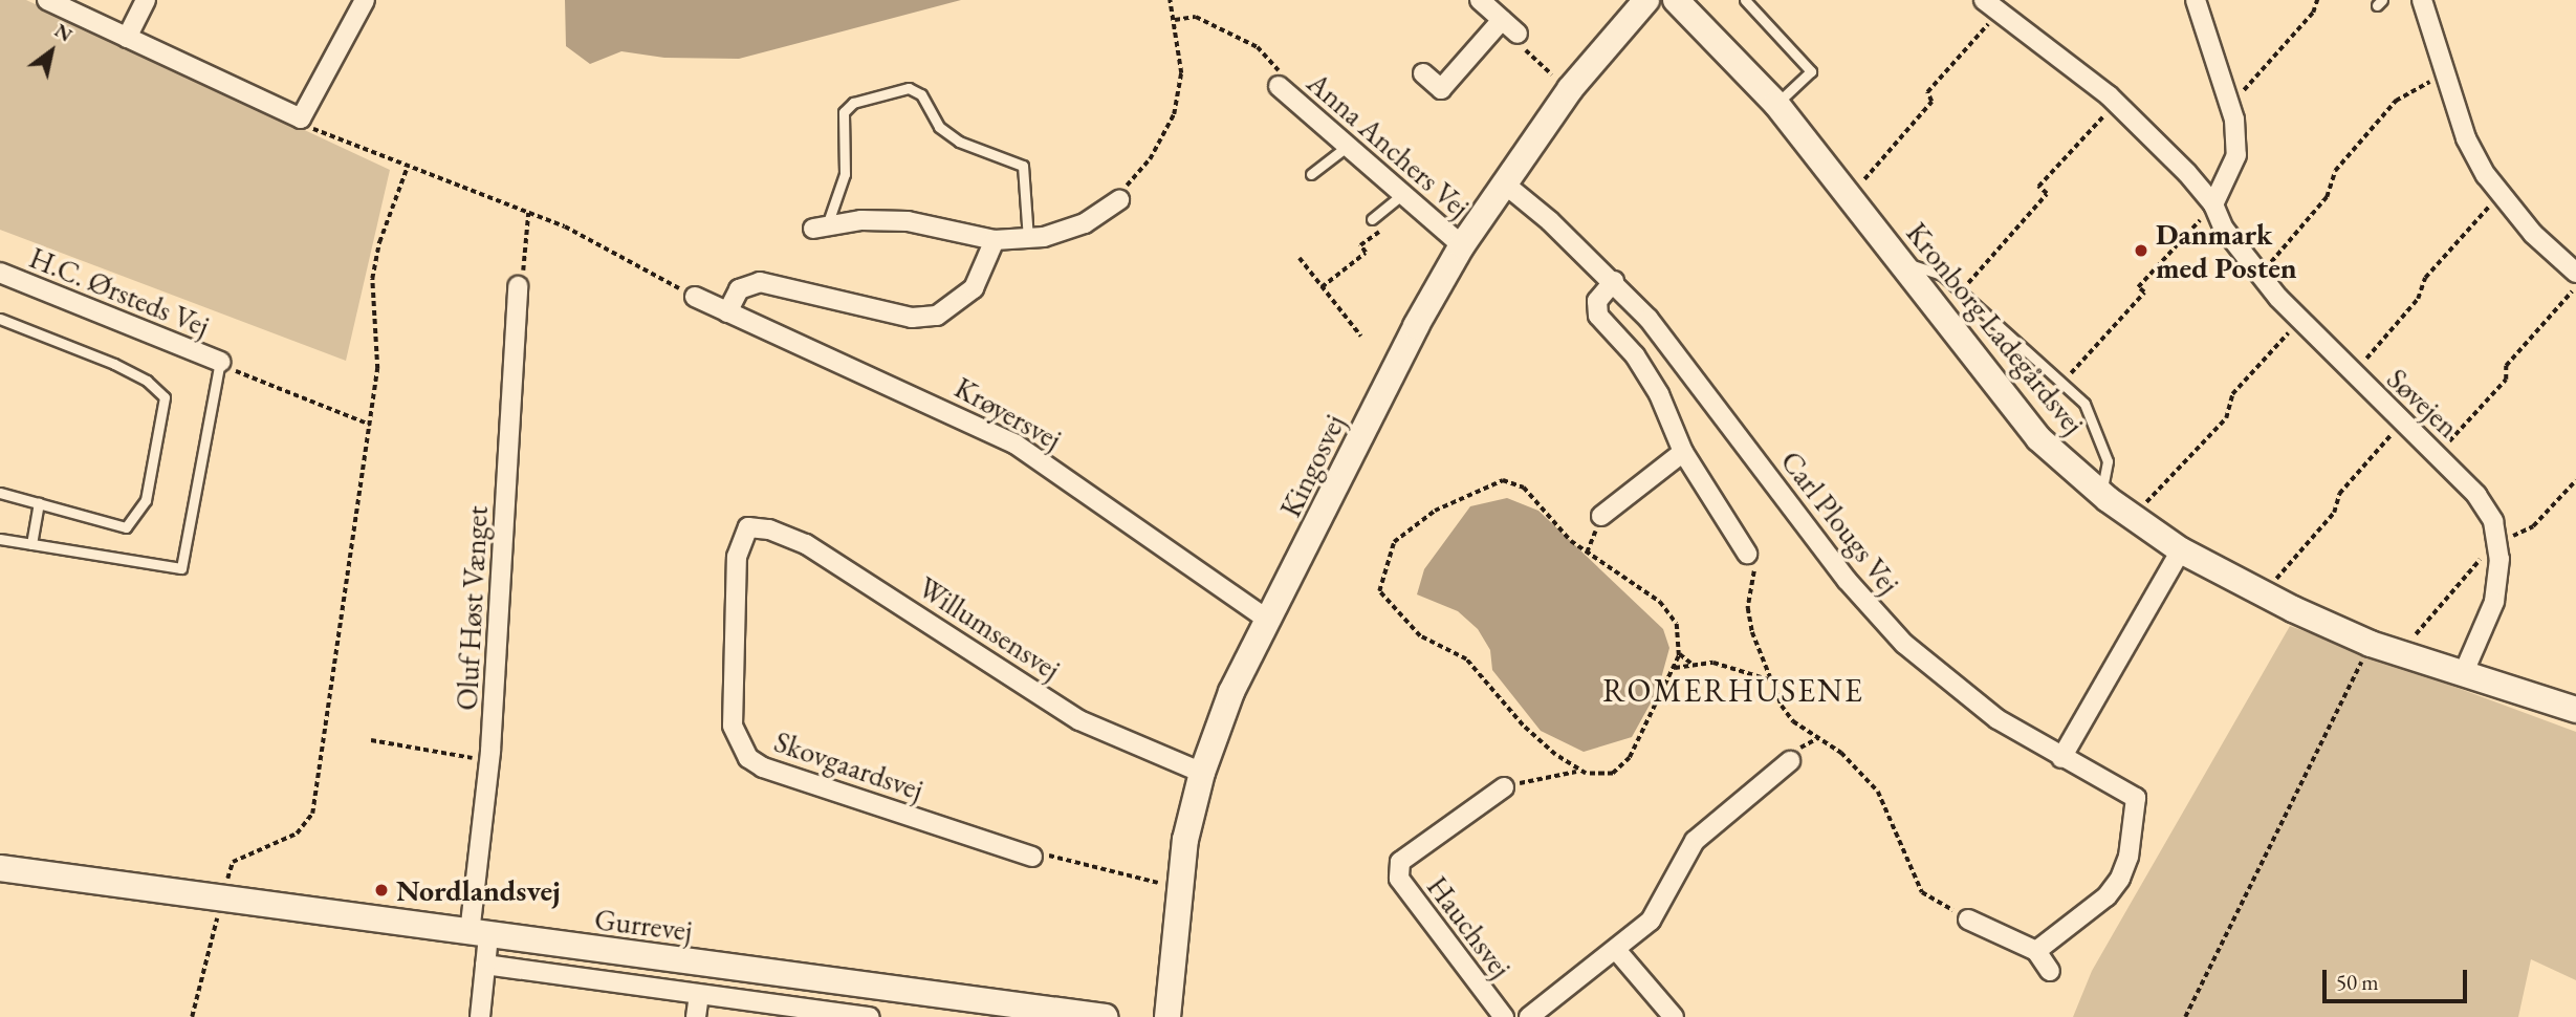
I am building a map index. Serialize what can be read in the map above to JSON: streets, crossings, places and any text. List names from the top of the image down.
{
  "streets": {
    "street": [
      "Anna Anchers Vej",
      "H.C. Ørsteds Vej",
      "Kronborg Ladegårdsvej",
      "Søvejen",
      "Krøyersvej",
      "Kingosvej",
      "Carl Plougs Vej",
      "Oluf Høst Vænget",
      "Willumsensvej",
      "Skovgaardsvej",
      "Gurrevej",
      "Hauchsvej"
    ]
  },
  "crossings": [
    ["Anna Anchers Vej", "Kingosvej"],
    ["Kronborg Ladegårdsvej", "Søvejen"],
    ["Krøyersvej", "Kingosvej"],
    ["Kingosvej", "Carl Plougs Vej"],
    ["Kingosvej", "Willumsensvej"],
    ["Oluf Høst Vænget", "Gurrevej"],
    ["Willumsensvej", "Skovgaardsvej"]
  ],
  "districts": ["ROMERHUSENE"],
  "places": ["Danmark med Posten", "Nordlandsvej"],
  "scale_bar": "50 m",
  "north": "top right"
}
